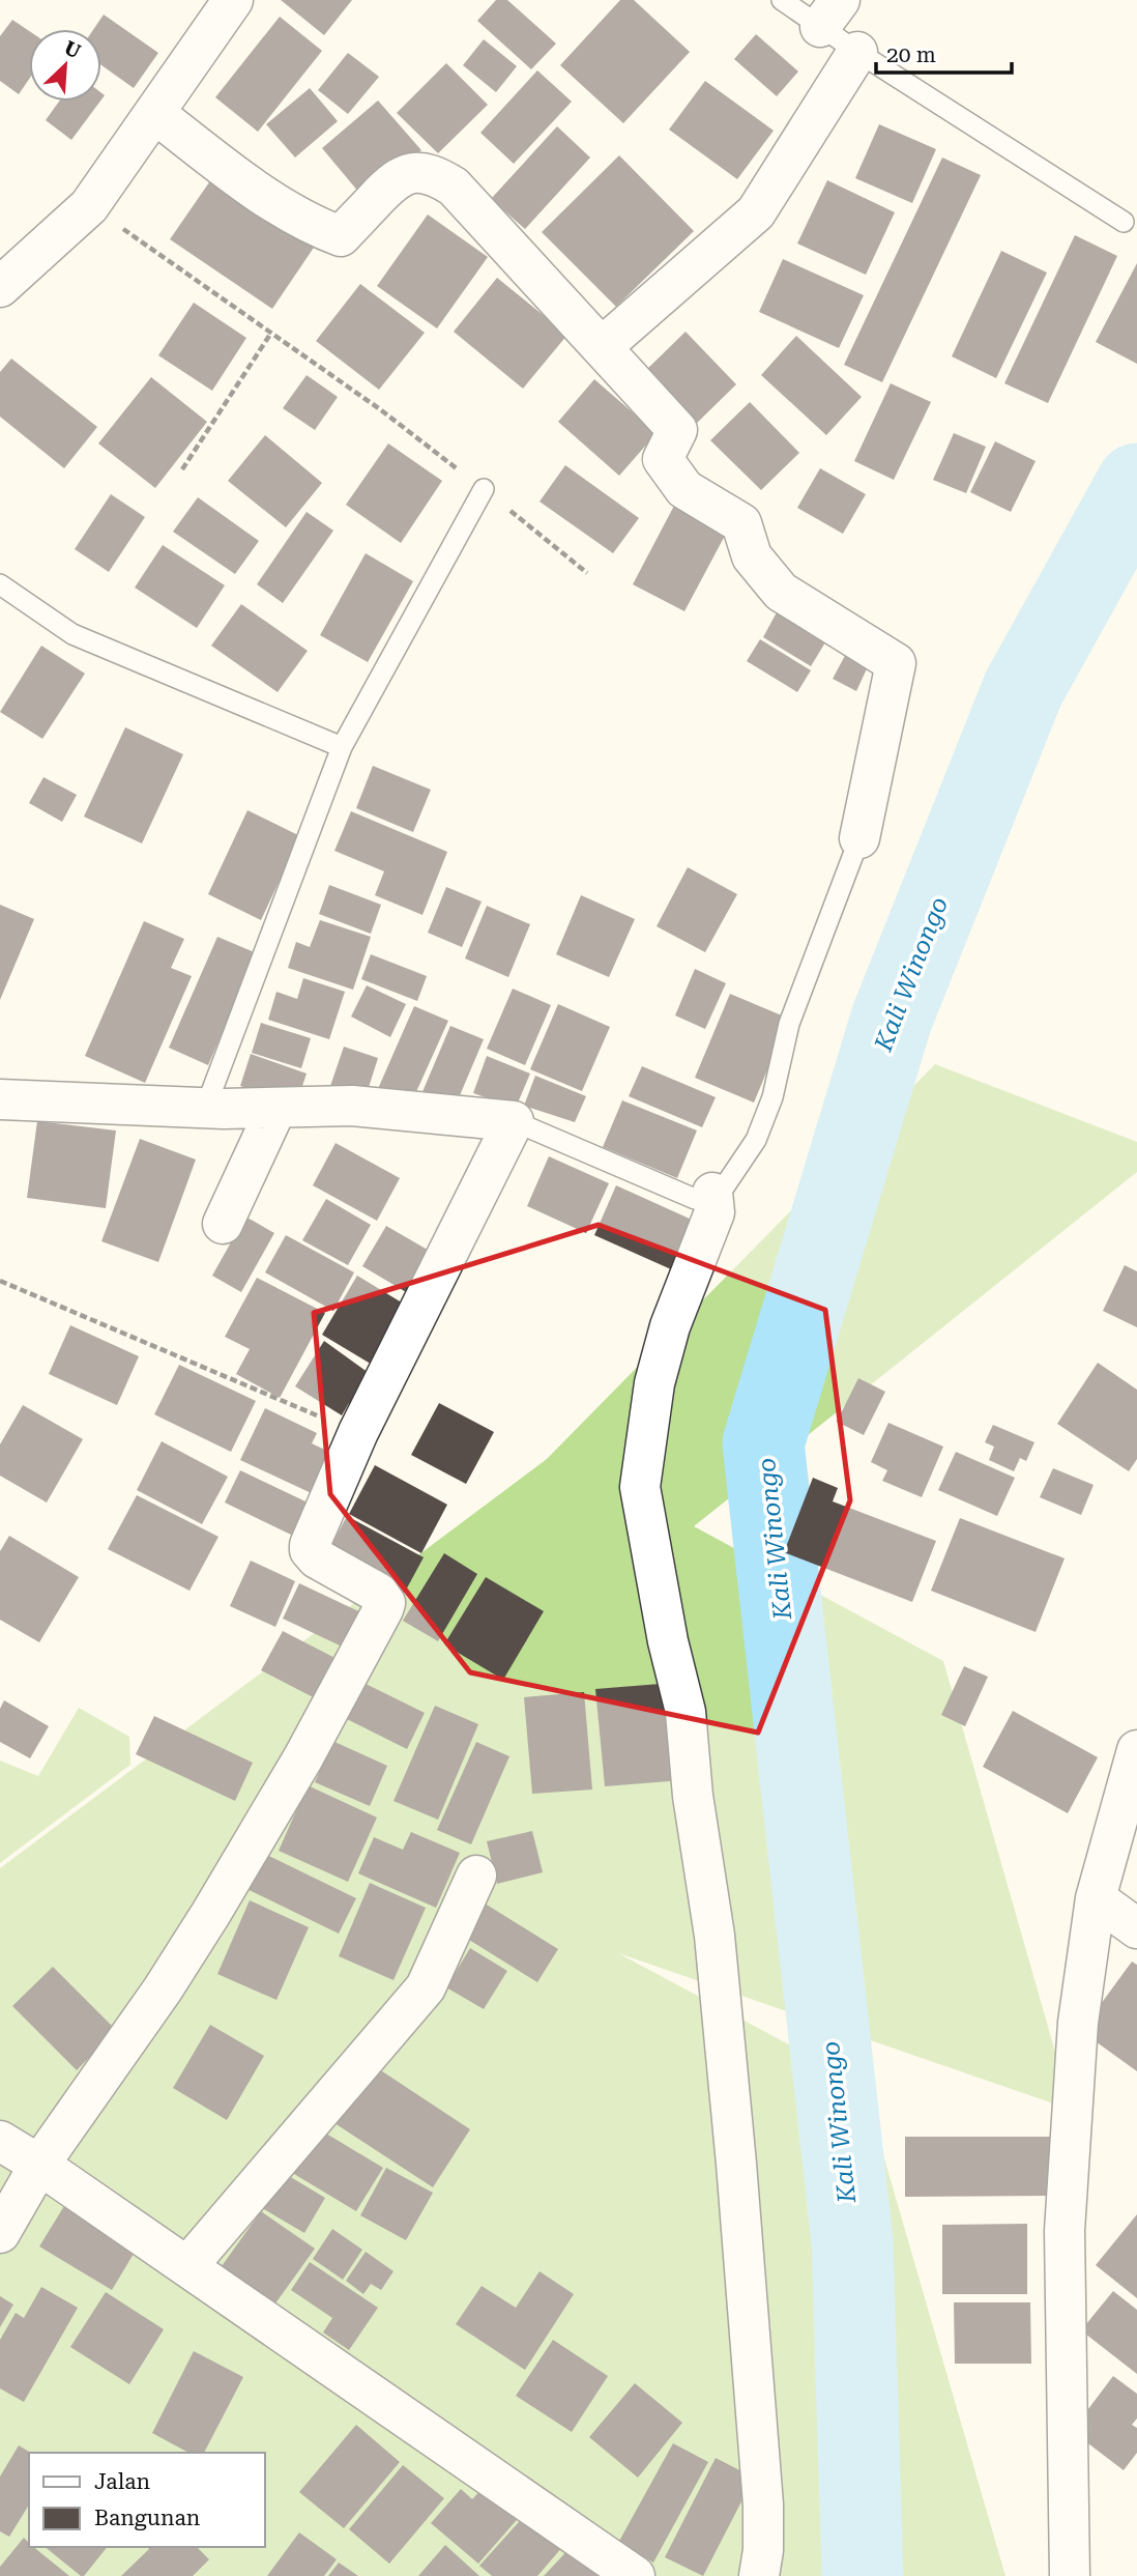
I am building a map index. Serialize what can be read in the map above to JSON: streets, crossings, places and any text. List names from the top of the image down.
{
  "water": ["Kali Winongo"],
  "legend": ["Jalan", "Bangunan"],
  "scale_bar": "20 m",
  "north": "top right"
}
